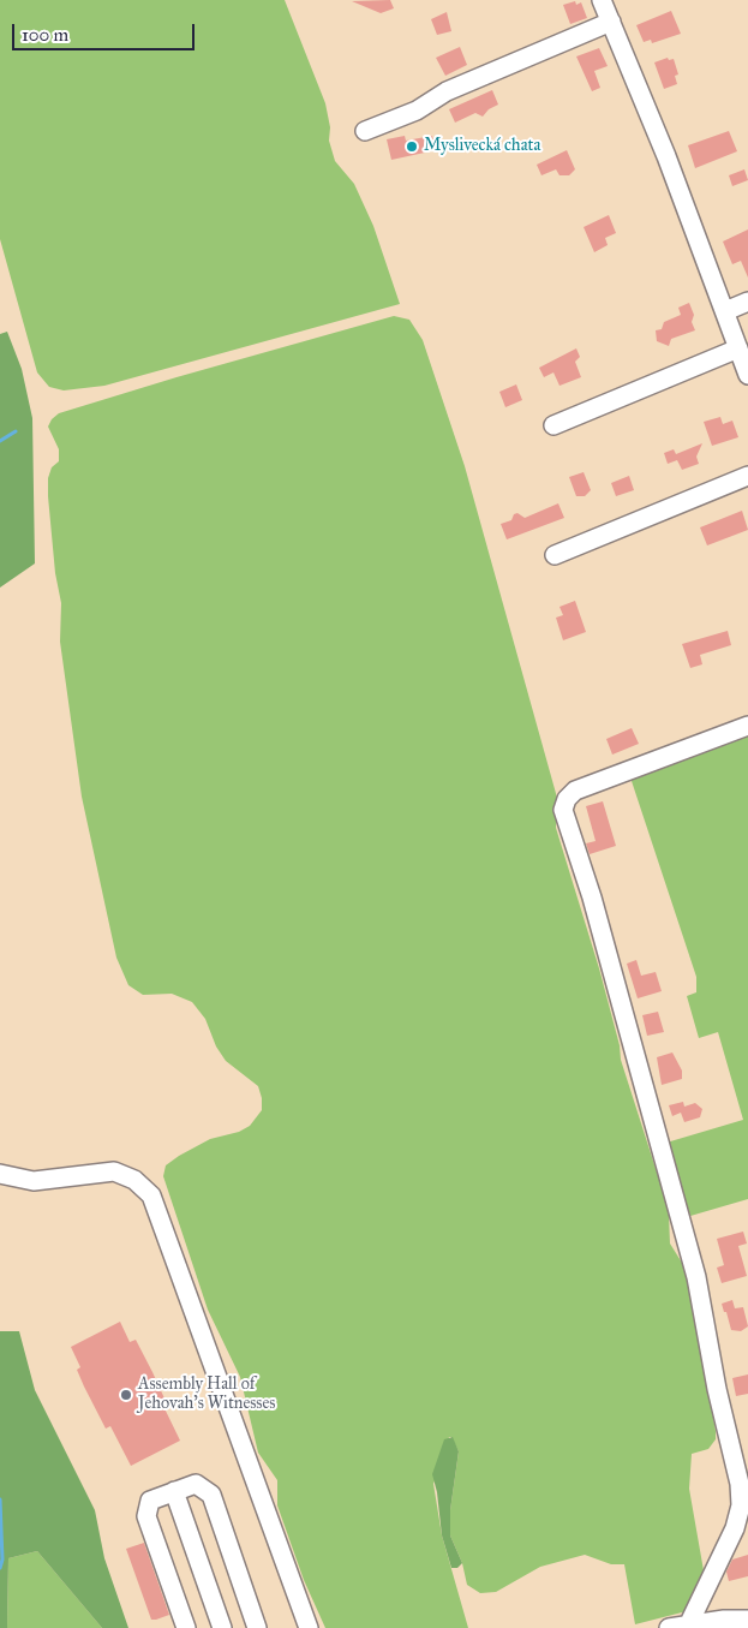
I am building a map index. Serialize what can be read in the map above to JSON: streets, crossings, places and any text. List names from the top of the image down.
{
  "places": ["Myslivecká chata", "Assembly Hall of Jehovah's Witnesses"],
  "scale_bar": "100 m"
}
